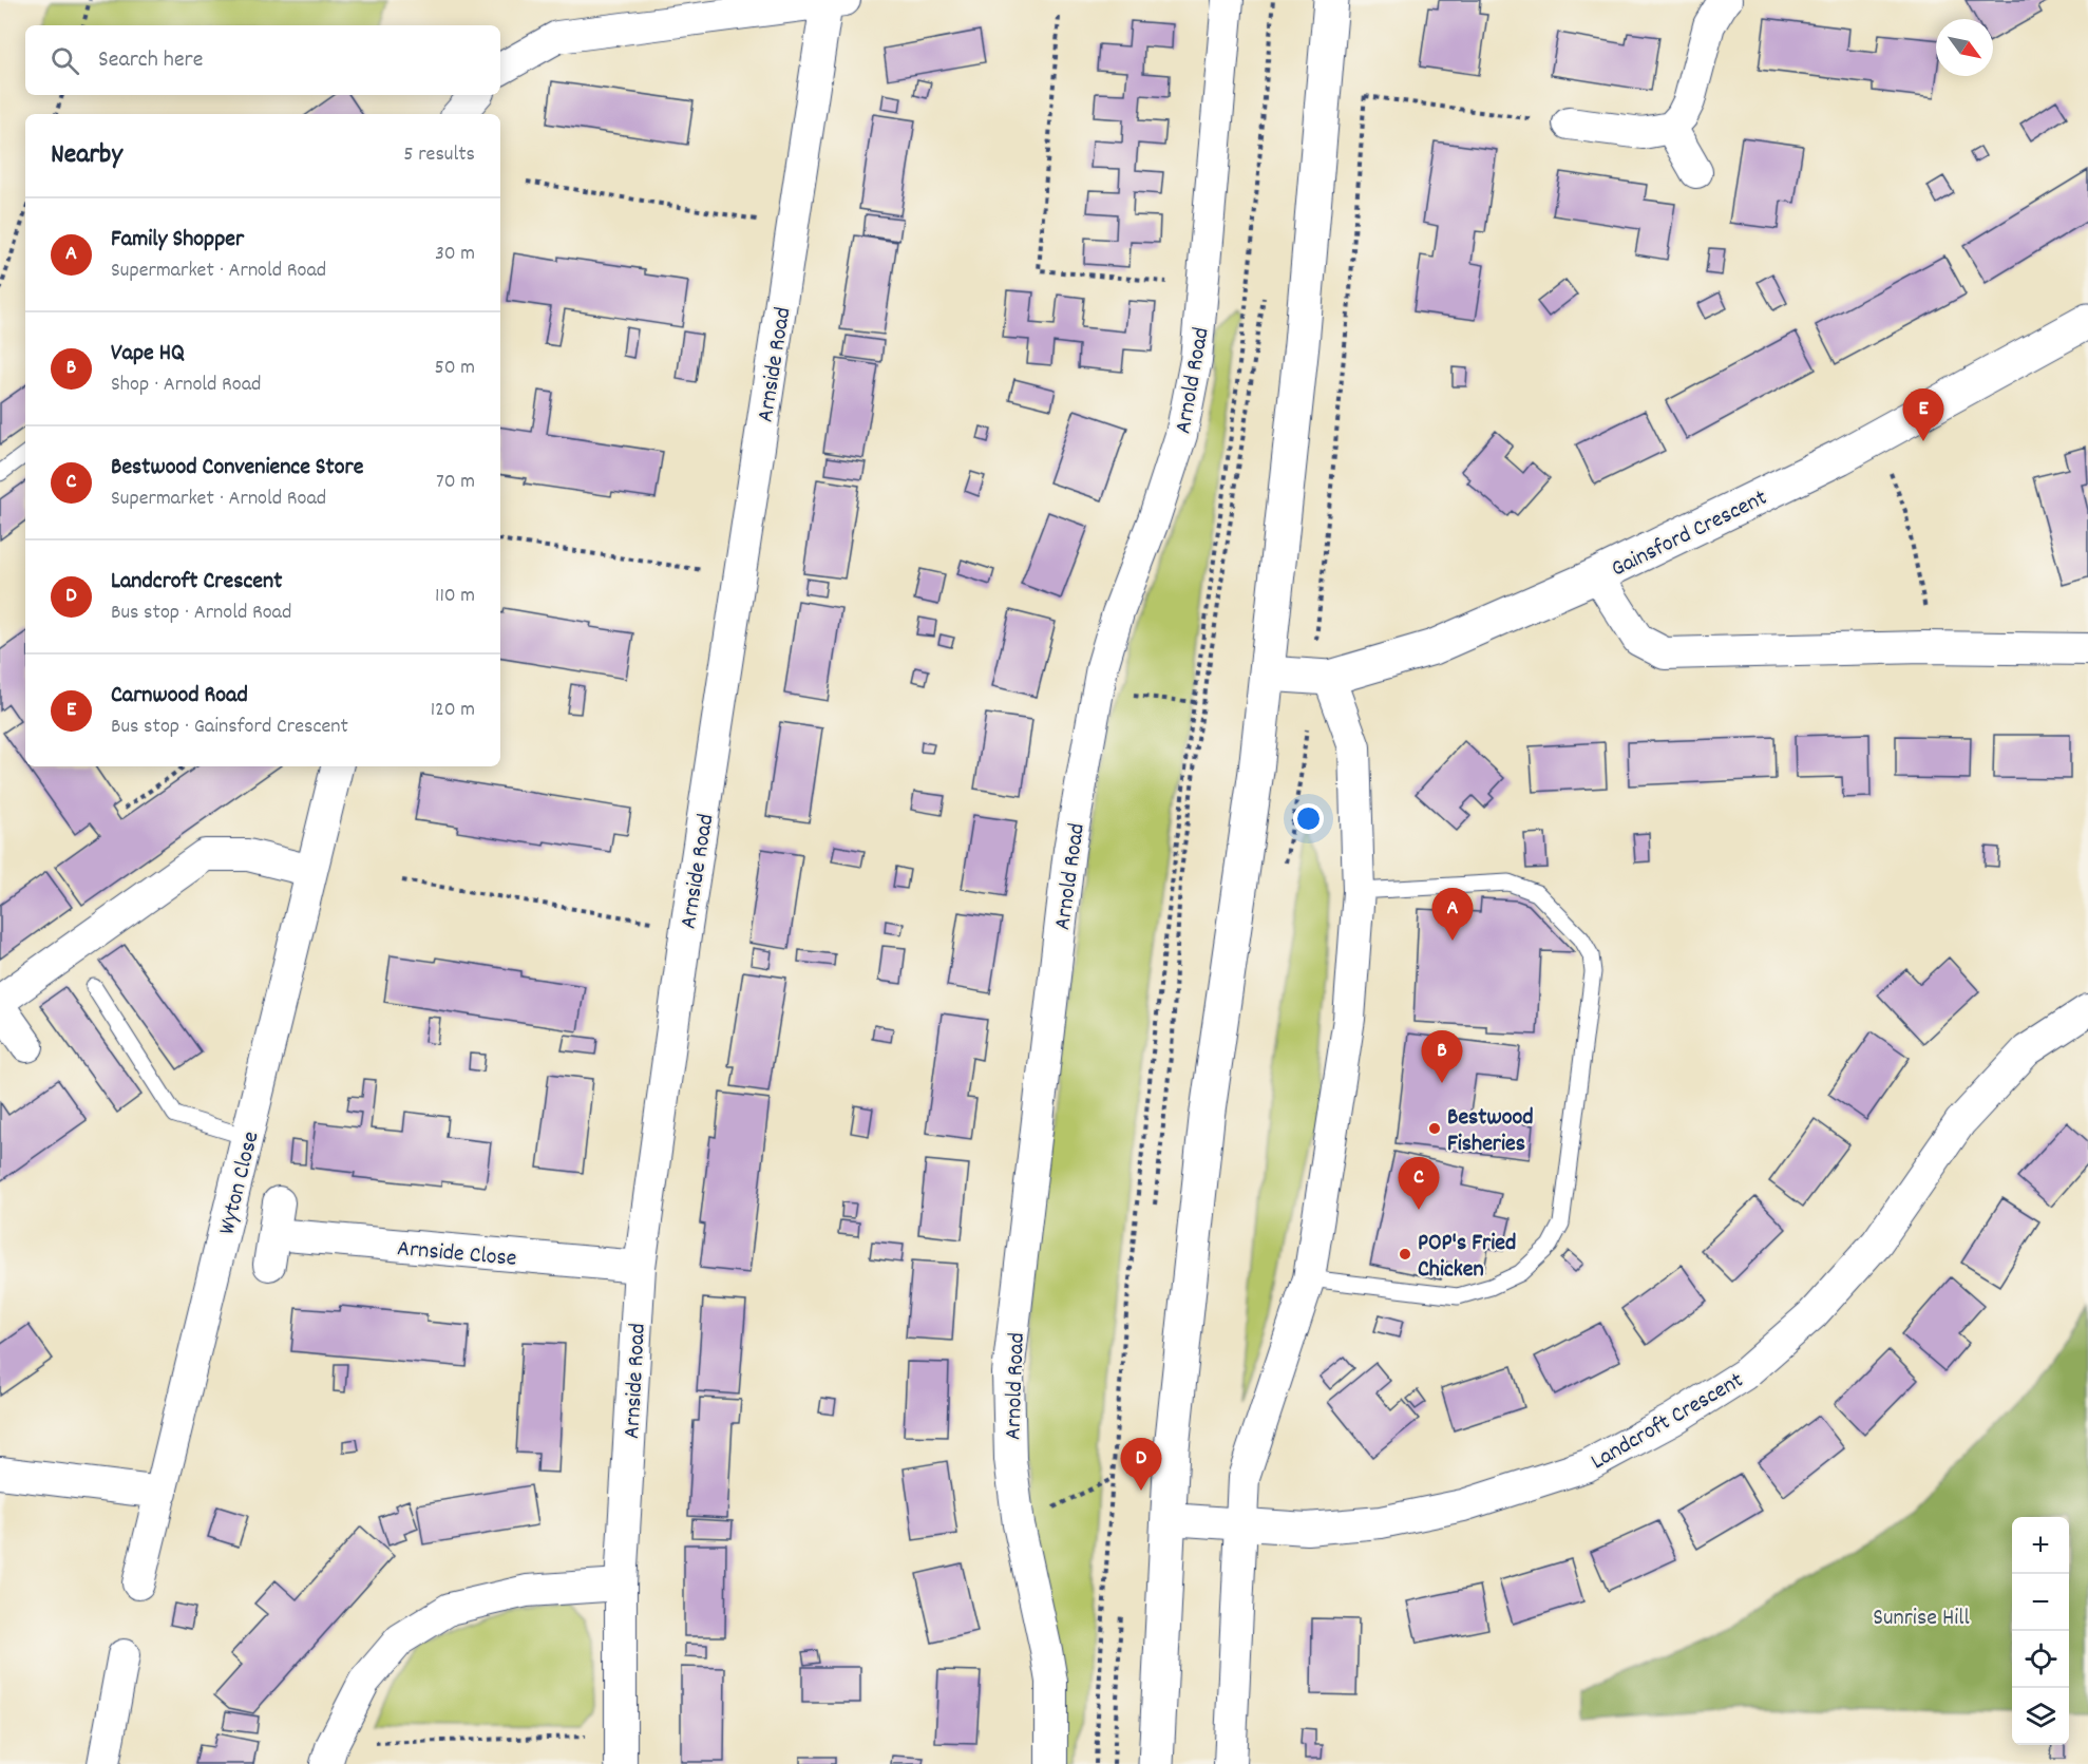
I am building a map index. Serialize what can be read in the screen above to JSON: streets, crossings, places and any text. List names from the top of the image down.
{
  "streets": {
    "main road": ["Gainsford Crescent"],
    "street": [
      "Arnside Road",
      "Arnold Road",
      "Wyton Close",
      "Arnside Close",
      "Landcroft Crescent"
    ]
  },
  "crossings": [
    ["Arnside Road", "Arnside Close"]
  ],
  "parks": ["Sunrise Hill"],
  "places": ["Bestwood Fisheries", "POP's Fried Chicken"],
  "north": "bottom right",
  "page": {
    "search": "Search here",
    "heading": ["Nearby", "5 results"],
    "list": [
      {
        "mark": "A",
        "name": "Family Shopper",
        "note": "Supermarket · Arnold Road",
        "value": "30 m"
      },
      {
        "mark": "B",
        "name": "Vape HQ",
        "note": "Shop · Arnold Road",
        "value": "50 m"
      },
      {
        "mark": "C",
        "name": "Bestwood Convenience Store",
        "note": "Supermarket · Arnold Road",
        "value": "70 m"
      },
      {
        "mark": "D",
        "name": "Landcroft Crescent",
        "note": "Bus stop · Arnold Road",
        "value": "110 m"
      },
      {
        "mark": "E",
        "name": "Carnwood Road",
        "note": "Bus stop · Gainsford Crescent",
        "value": "120 m"
      }
    ],
    "pins": [
      "E",
      "A",
      "B",
      "C",
      "D"
    ],
    "map_buttons": ["+", "−"]
  }
}
